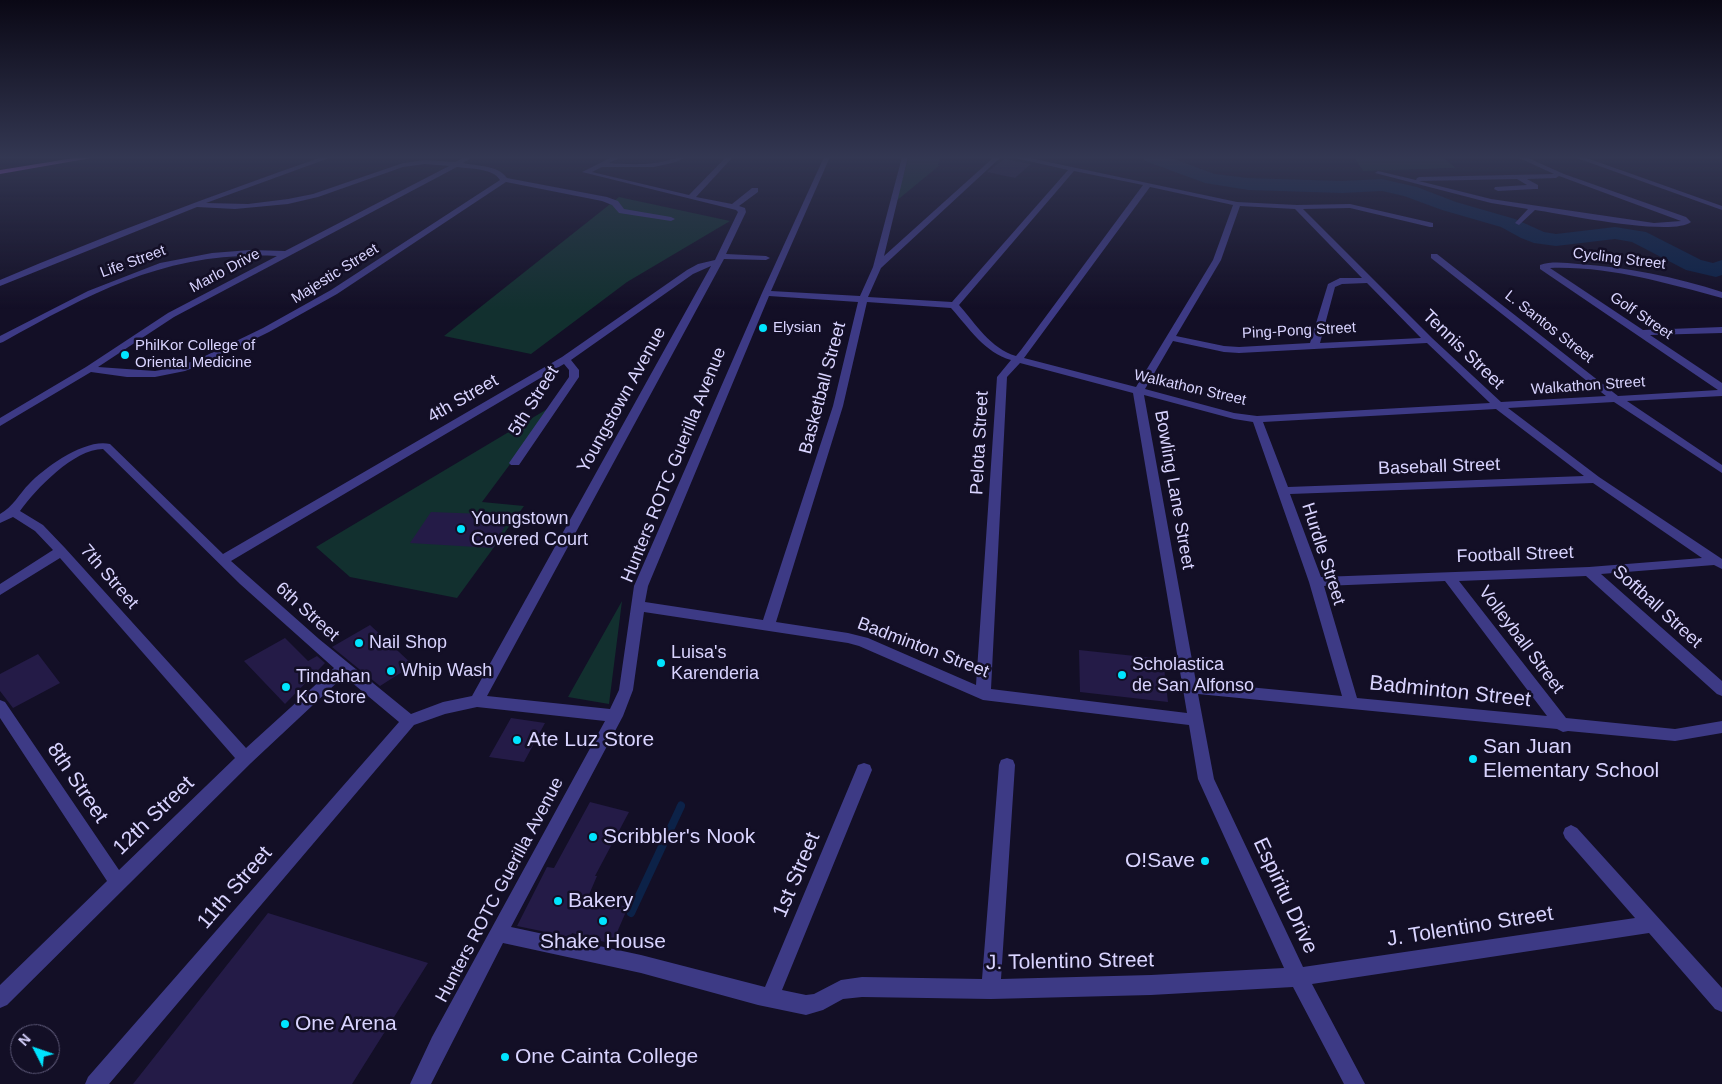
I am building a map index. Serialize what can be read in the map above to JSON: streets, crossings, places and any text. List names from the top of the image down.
{
  "streets": {
    "street": [
      "Cycling Street",
      "Life Street",
      "Marlo Drive",
      "Majestic Street",
      "Golf Street",
      "L. Santos Street",
      "Ping-Pong Street",
      "Tennis Street",
      "Walkathon Street",
      "Basketball Street",
      "4th Street",
      "Youngstown Avenue",
      "5th Street",
      "Pelota Street",
      "Hunters ROTC Guerilla Avenue",
      "Baseball Street",
      "Bowling Lane Street",
      "Hurdle Street",
      "Football Street",
      "7th Street",
      "Softball Street",
      "6th Street",
      "Volleyball Street",
      "Badminton Street",
      "8th Street",
      "12th Street",
      "1st Street",
      "11th Street",
      "Espiritu Drive",
      "J. Tolentino Street"
    ]
  },
  "crossings": [
    ["Cycling Street", "Golf Street"],
    ["Life Street", "Marlo Drive"],
    ["Marlo Drive", "Majestic Street"],
    ["L. Santos Street", "Walkathon Street"],
    ["Ping-Pong Street", "Tennis Street"],
    ["Ping-Pong Street", "Bowling Lane Street"],
    ["Tennis Street", "Walkathon Street"],
    ["Tennis Street", "Baseball Street"],
    ["Tennis Street", "Football Street"],
    ["Walkathon Street", "Pelota Street"],
    ["Walkathon Street", "Bowling Lane Street"],
    ["Walkathon Street", "Hurdle Street"],
    ["Basketball Street", "Badminton Street"],
    ["4th Street", "Youngstown Avenue"],
    ["4th Street", "5th Street"],
    ["4th Street", "6th Street"],
    ["Pelota Street", "Badminton Street"],
    ["Hunters ROTC Guerilla Avenue", "Badminton Street"],
    ["Hunters ROTC Guerilla Avenue", "J. Tolentino Street"],
    ["Baseball Street", "Hurdle Street"],
    ["Bowling Lane Street", "Badminton Street"],
    ["Hurdle Street", "Football Street"],
    ["Hurdle Street", "Badminton Street"],
    ["Football Street", "Softball Street"],
    ["Football Street", "Volleyball Street"],
    ["7th Street", "6th Street"],
    ["7th Street", "12th Street"],
    ["6th Street", "12th Street"],
    ["6th Street", "11th Street"],
    ["Volleyball Street", "Badminton Street"],
    ["Badminton Street", "Espiritu Drive"],
    ["8th Street", "12th Street"],
    ["1st Street", "J. Tolentino Street"],
    ["Espiritu Drive", "J. Tolentino Street"]
  ],
  "places": [
    "Elysian",
    "PhilKor College of Oriental Medicine",
    "Youngstown Covered Court",
    "Nail Shop",
    "Luisa's Karenderia",
    "Whip Wash",
    "Scholastica de San Alfonso",
    "Tindahan Ko Store",
    "Ate Luz Store",
    "San Juan Elementary School",
    "Scribbler's Nook",
    "O!Save",
    "Bakery",
    "Shake House",
    "One Arena",
    "One Cainta College"
  ],
  "north": "top left"
}
